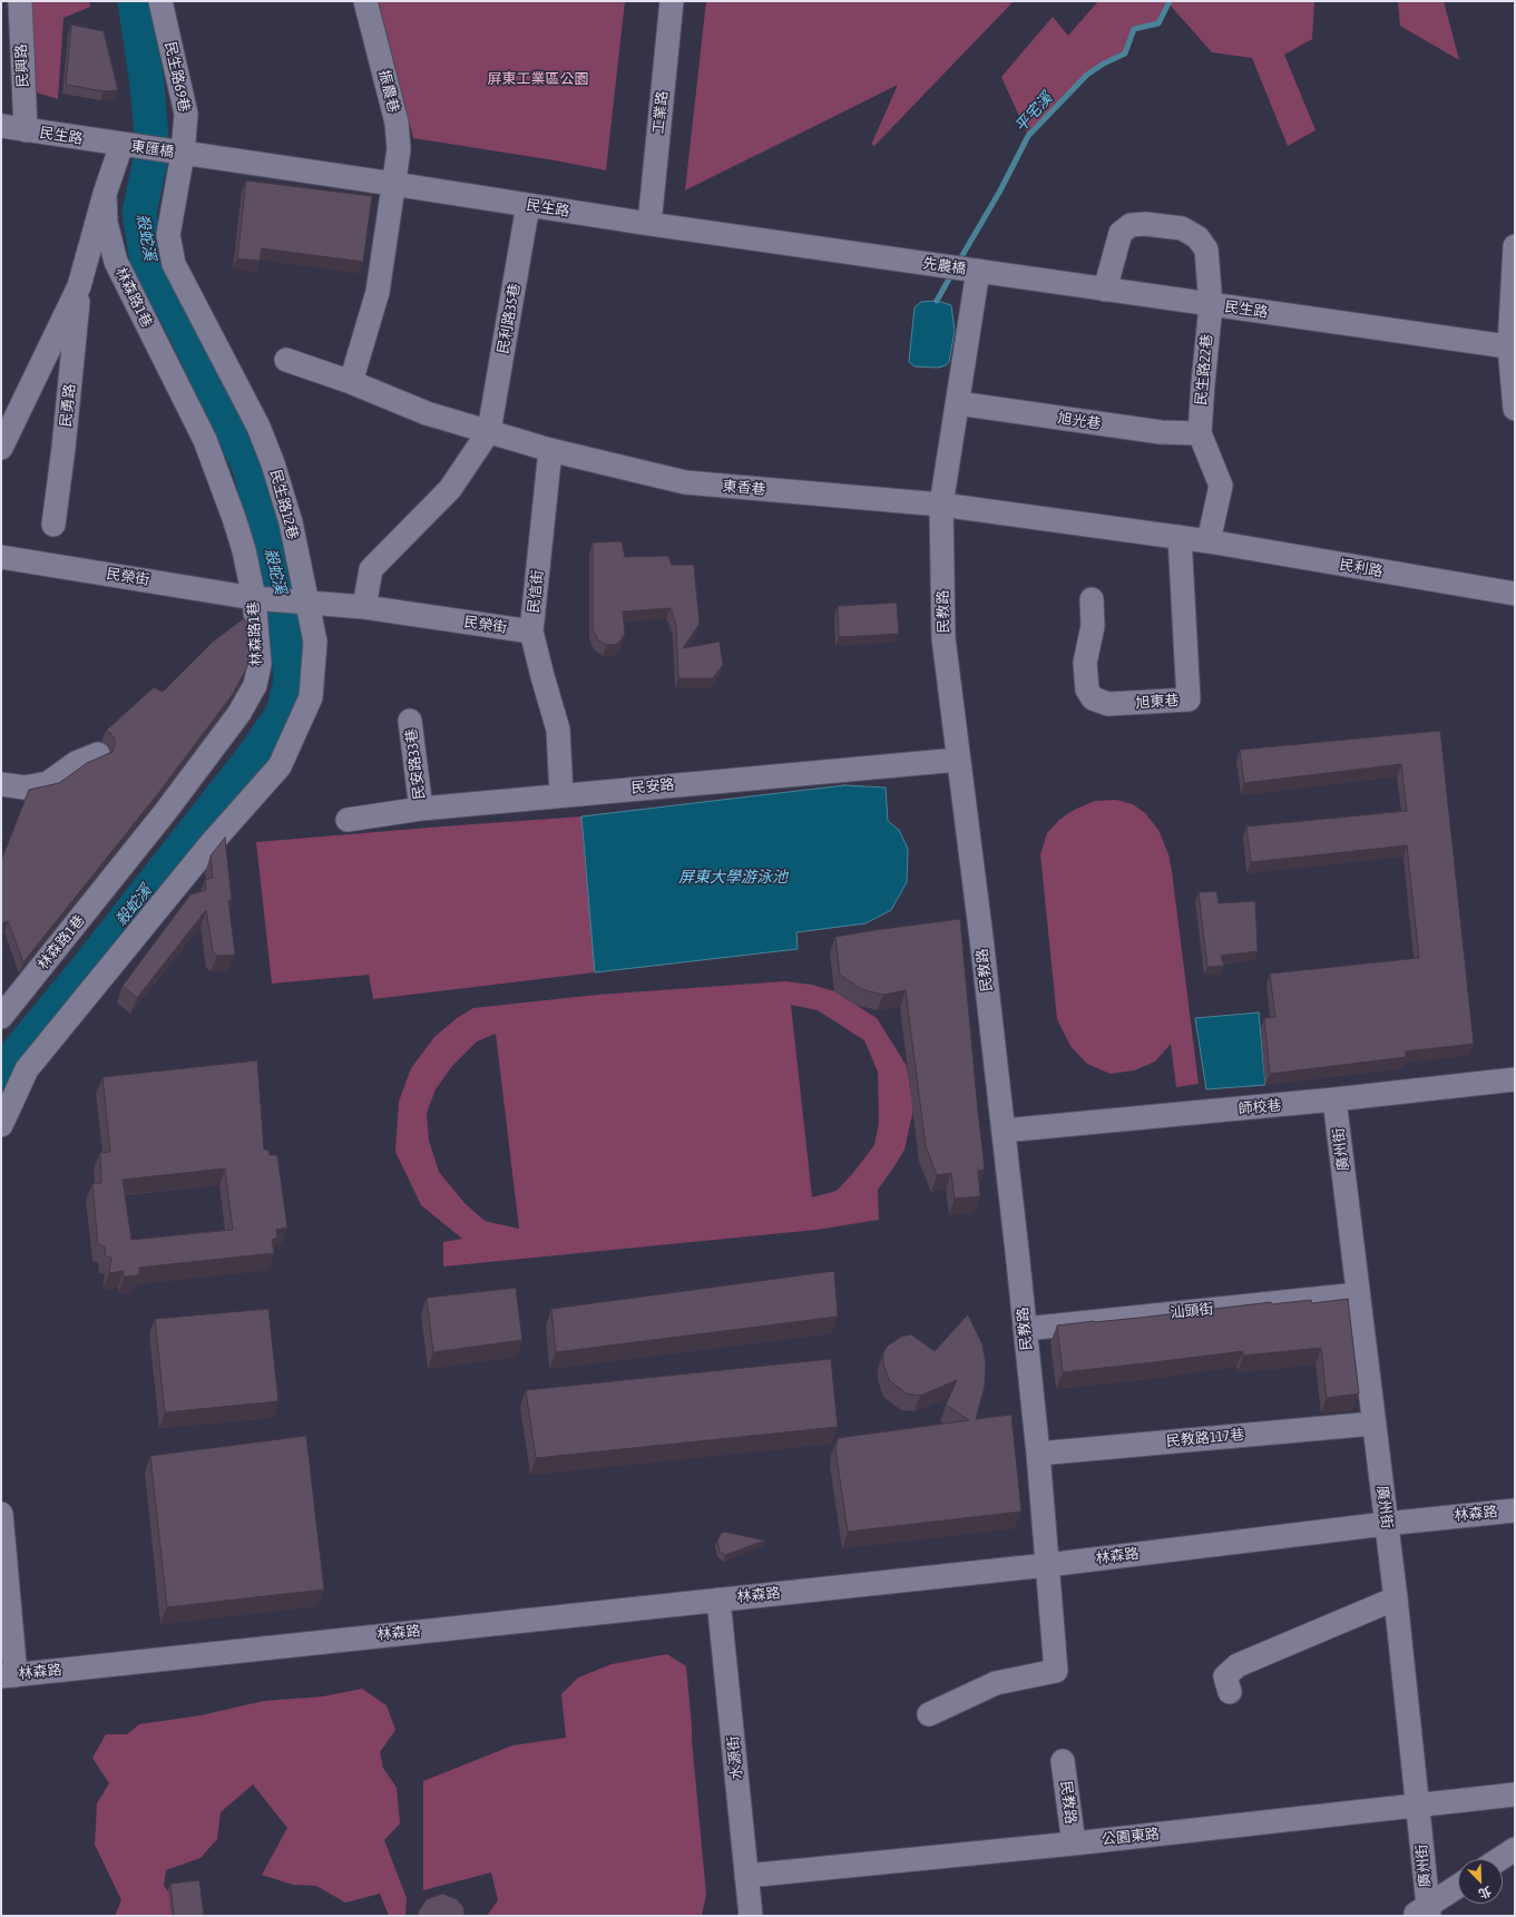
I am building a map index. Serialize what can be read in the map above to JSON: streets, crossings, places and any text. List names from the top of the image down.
{
  "streets": {
    "street": [
      "民興路",
      "民生路69巷",
      "振農巷",
      "工業路",
      "民生路",
      "東匯橋",
      "先農橋",
      "林森路1巷",
      "民利路35巷",
      "民生路22巷",
      "民勇路",
      "旭光巷",
      "東香巷",
      "民生路12巷",
      "民利路",
      "民榮街",
      "民信街",
      "民教路",
      "旭東巷",
      "民安路33巷",
      "民安路",
      "師校巷",
      "廣州街",
      "汕頭街",
      "民教路117巷",
      "林森路",
      "水源街",
      "公園東路"
    ]
  },
  "crossings": [
    ["民興路", "民生路"],
    ["民生路69巷", "民生路"],
    ["民生路69巷", "東匯橋"],
    ["民生路69巷", "民生路12巷"],
    ["振農巷", "民生路"],
    ["工業路", "民生路"],
    ["民生路", "東匯橋"],
    ["民生路", "先農橋"],
    ["民生路", "民利路35巷"],
    ["民生路", "民生路22巷"],
    ["民生路", "民勇路"],
    ["民生路", "民生路12巷"],
    ["民生路", "民教路"],
    ["東匯橋", "民勇路"],
    ["東匯橋", "民生路12巷"],
    ["先農橋", "民教路"],
    ["林森路1巷", "民勇路"],
    ["林森路1巷", "民榮街"],
    ["民生路22巷", "旭光巷"],
    ["旭光巷", "民教路"],
    ["東香巷", "民信街"],
    ["東香巷", "民教路"],
    ["民生路12巷", "民榮街"],
    ["民榮街", "民信街"],
    ["民信街", "民安路"],
    ["民教路", "民安路"],
    ["民教路", "師校巷"],
    ["民教路", "汕頭街"],
    ["民教路", "民教路117巷"],
    ["民教路", "林森路"],
    ["民教路", "公園東路"],
    ["民安路33巷", "民安路"],
    ["師校巷", "廣州街"],
    ["廣州街", "汕頭街"],
    ["廣州街", "民教路117巷"],
    ["廣州街", "林森路"],
    ["廣州街", "公園東路"],
    ["林森路", "水源街"],
    ["水源街", "公園東路"]
  ],
  "water": ["平宅溪", "殺蛇溪", "屏東大學游泳池"],
  "parks": ["屏東工業區公園"],
  "north": "bottom right"
}
